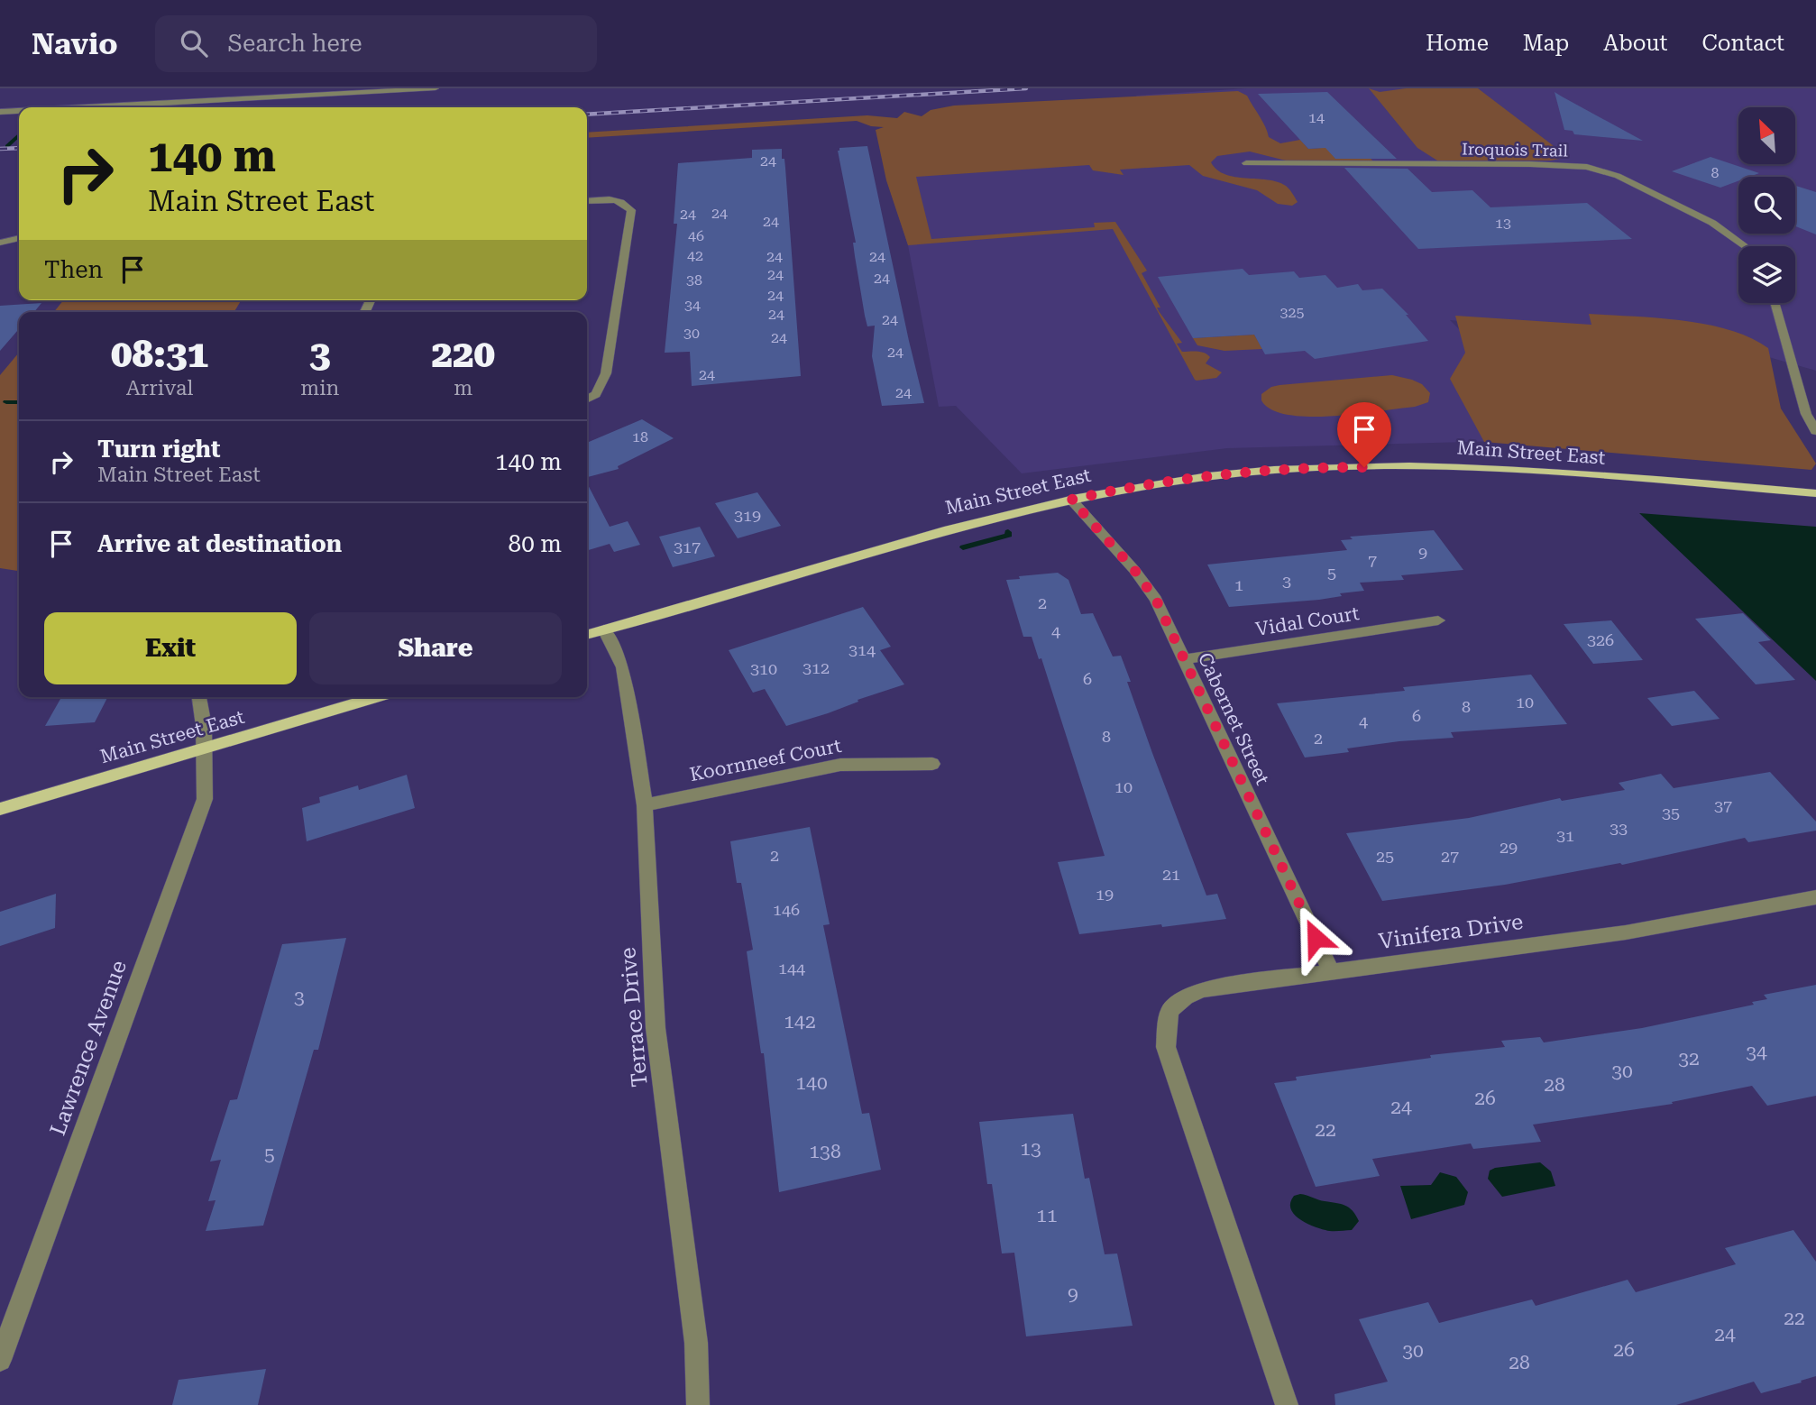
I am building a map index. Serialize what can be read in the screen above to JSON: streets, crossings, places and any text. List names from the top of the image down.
{
  "streets": {
    "main road": ["Main Street East"],
    "street": [
      "Iroquois Trail",
      "Vidal Court",
      "Cabernet Street",
      "Koornneef Court",
      "Vinifera Drive",
      "Terrace Drive",
      "Lawrence Avenue"
    ]
  },
  "crossings": [
    ["Main Street East", "Cabernet Street"],
    ["Main Street East", "Terrace Drive"],
    ["Main Street East", "Lawrence Avenue"],
    ["Vidal Court", "Cabernet Street"],
    ["Cabernet Street", "Vinifera Drive"],
    ["Koornneef Court", "Terrace Drive"]
  ],
  "house_numbers": [
    "14",
    "24",
    "8",
    "24",
    "24",
    "24",
    "13",
    "46",
    "42",
    "24",
    "24",
    "24",
    "24",
    "38",
    "24",
    "34",
    "325",
    "24",
    "24",
    "30",
    "24",
    "24",
    "24",
    "24",
    "18",
    "319",
    "317",
    "9",
    "7",
    "5",
    "3",
    "1",
    "2",
    "4",
    "326",
    "314",
    "312",
    "310",
    "6",
    "10",
    "8",
    "6",
    "4",
    "8",
    "2",
    "10",
    "37",
    "35",
    "33",
    "31",
    "29",
    "2",
    "25",
    "27",
    "21",
    "19",
    "146",
    "144",
    "3",
    "142",
    "34",
    "32",
    "30",
    "140",
    "28",
    "26",
    "24",
    "22",
    "13",
    "138",
    "5",
    "11",
    "9",
    "22",
    "24",
    "26",
    "30",
    "28"
  ],
  "north": "top left",
  "page": {
    "header": "Navio",
    "search": "Search here",
    "nav": [
      "Home",
      "Map",
      "About",
      "Contact"
    ],
    "turn": ["140 m", "Main Street East"],
    "then": "Then",
    "eta": [
      "08:31",
      "Arrival",
      "3",
      "min",
      "220",
      "m"
    ],
    "list": [
      {
        "name": "Turn right",
        "note": "Main Street East",
        "value": "140 m"
      },
      {
        "name": "Arrive at destination",
        "value": "80 m"
      }
    ],
    "buttons": ["Exit", "Share"]
  }
}
